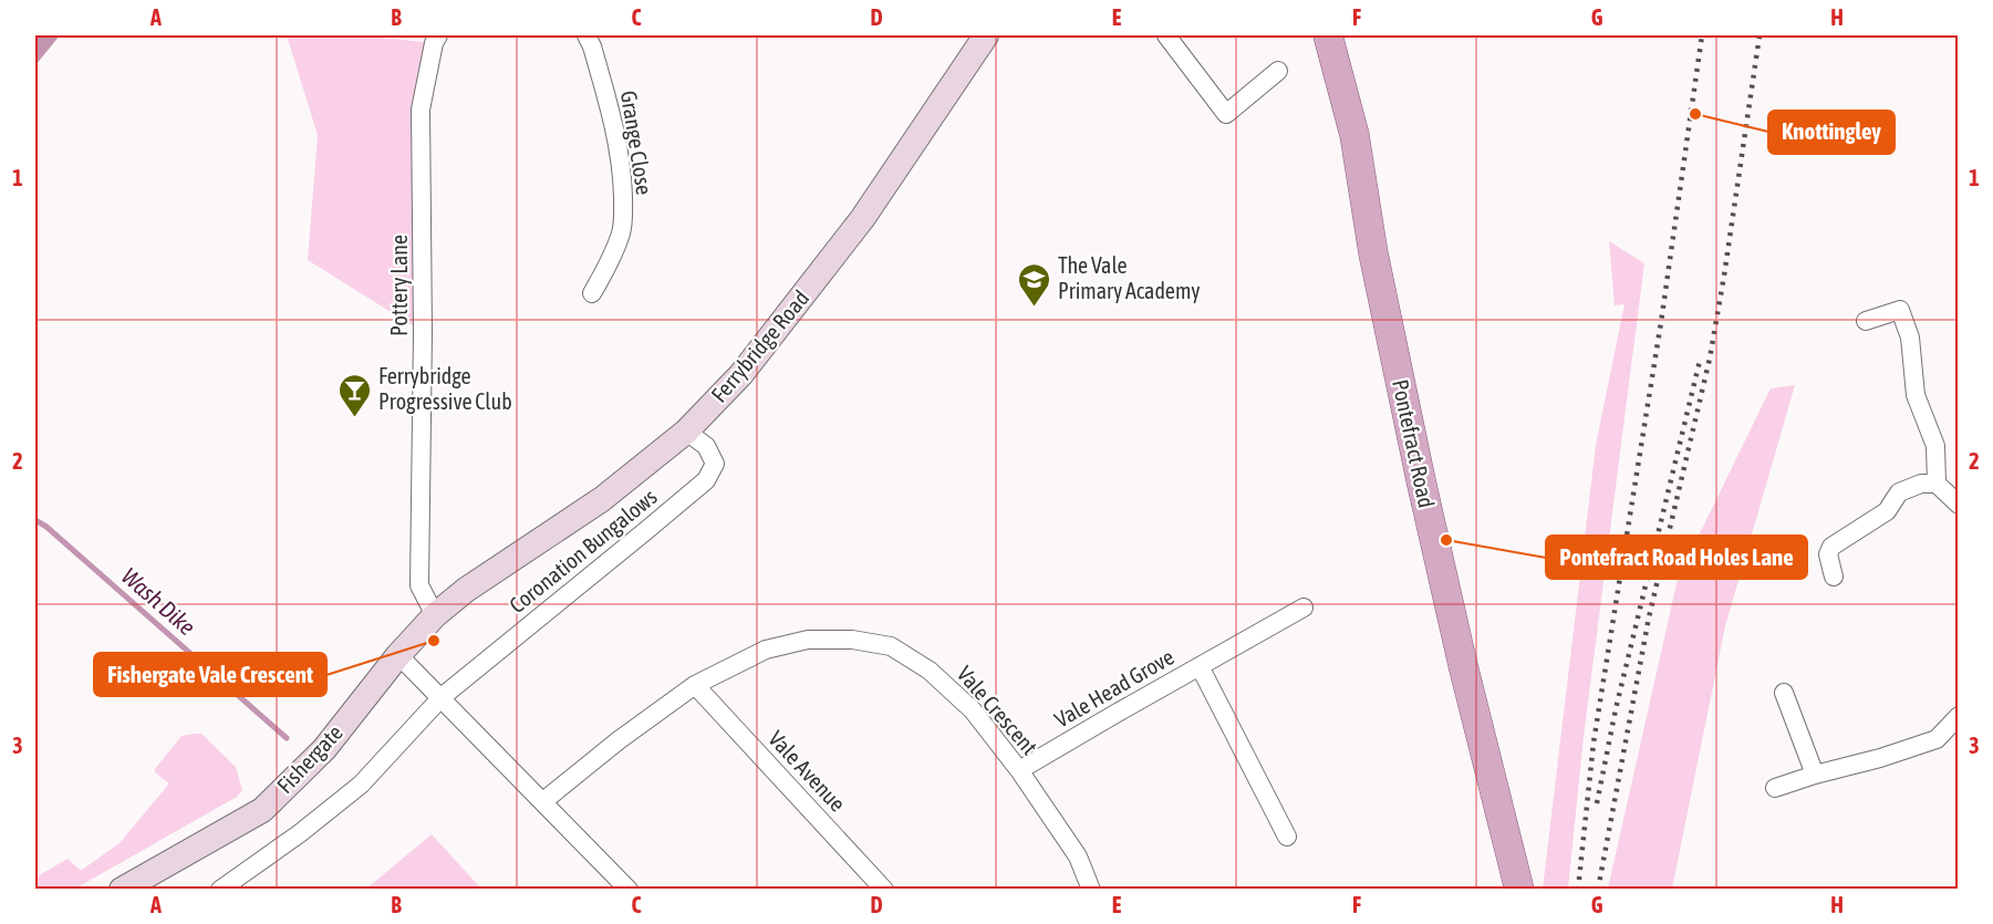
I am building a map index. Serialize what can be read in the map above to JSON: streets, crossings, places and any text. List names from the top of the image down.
{
  "streets": {
    "main road": ["Ferrybridge Road", "Pontefract Road", "Fishergate"],
    "street": [
      "Grange Close",
      "Pottery Lane",
      "Coronation Bungalows",
      "Vale Head Grove",
      "Vale Crescent",
      "Vale Avenue"
    ]
  },
  "crossings": [
    ["Pottery Lane", "Fishergate"],
    ["Ferrybridge Road", "Coronation Bungalows"],
    ["Ferrybridge Road", "Fishergate"],
    ["Vale Head Grove", "Vale Crescent"],
    ["Vale Crescent", "Vale Avenue"]
  ],
  "water": ["Wash Dike"],
  "places": {
    "other": ["Knottingley", "Pontefract Road Holes Lane", "Fishergate Vale Crescent"],
    "school or university": ["The Vale Primary Academy"],
    "bar": ["Ferrybridge Progressive Club"]
  },
  "grid": {
    "columns": [
      "A",
      "B",
      "C",
      "D",
      "E",
      "F",
      "G",
      "H"
    ],
    "rows": ["1", "2", "3"]
  }
}
